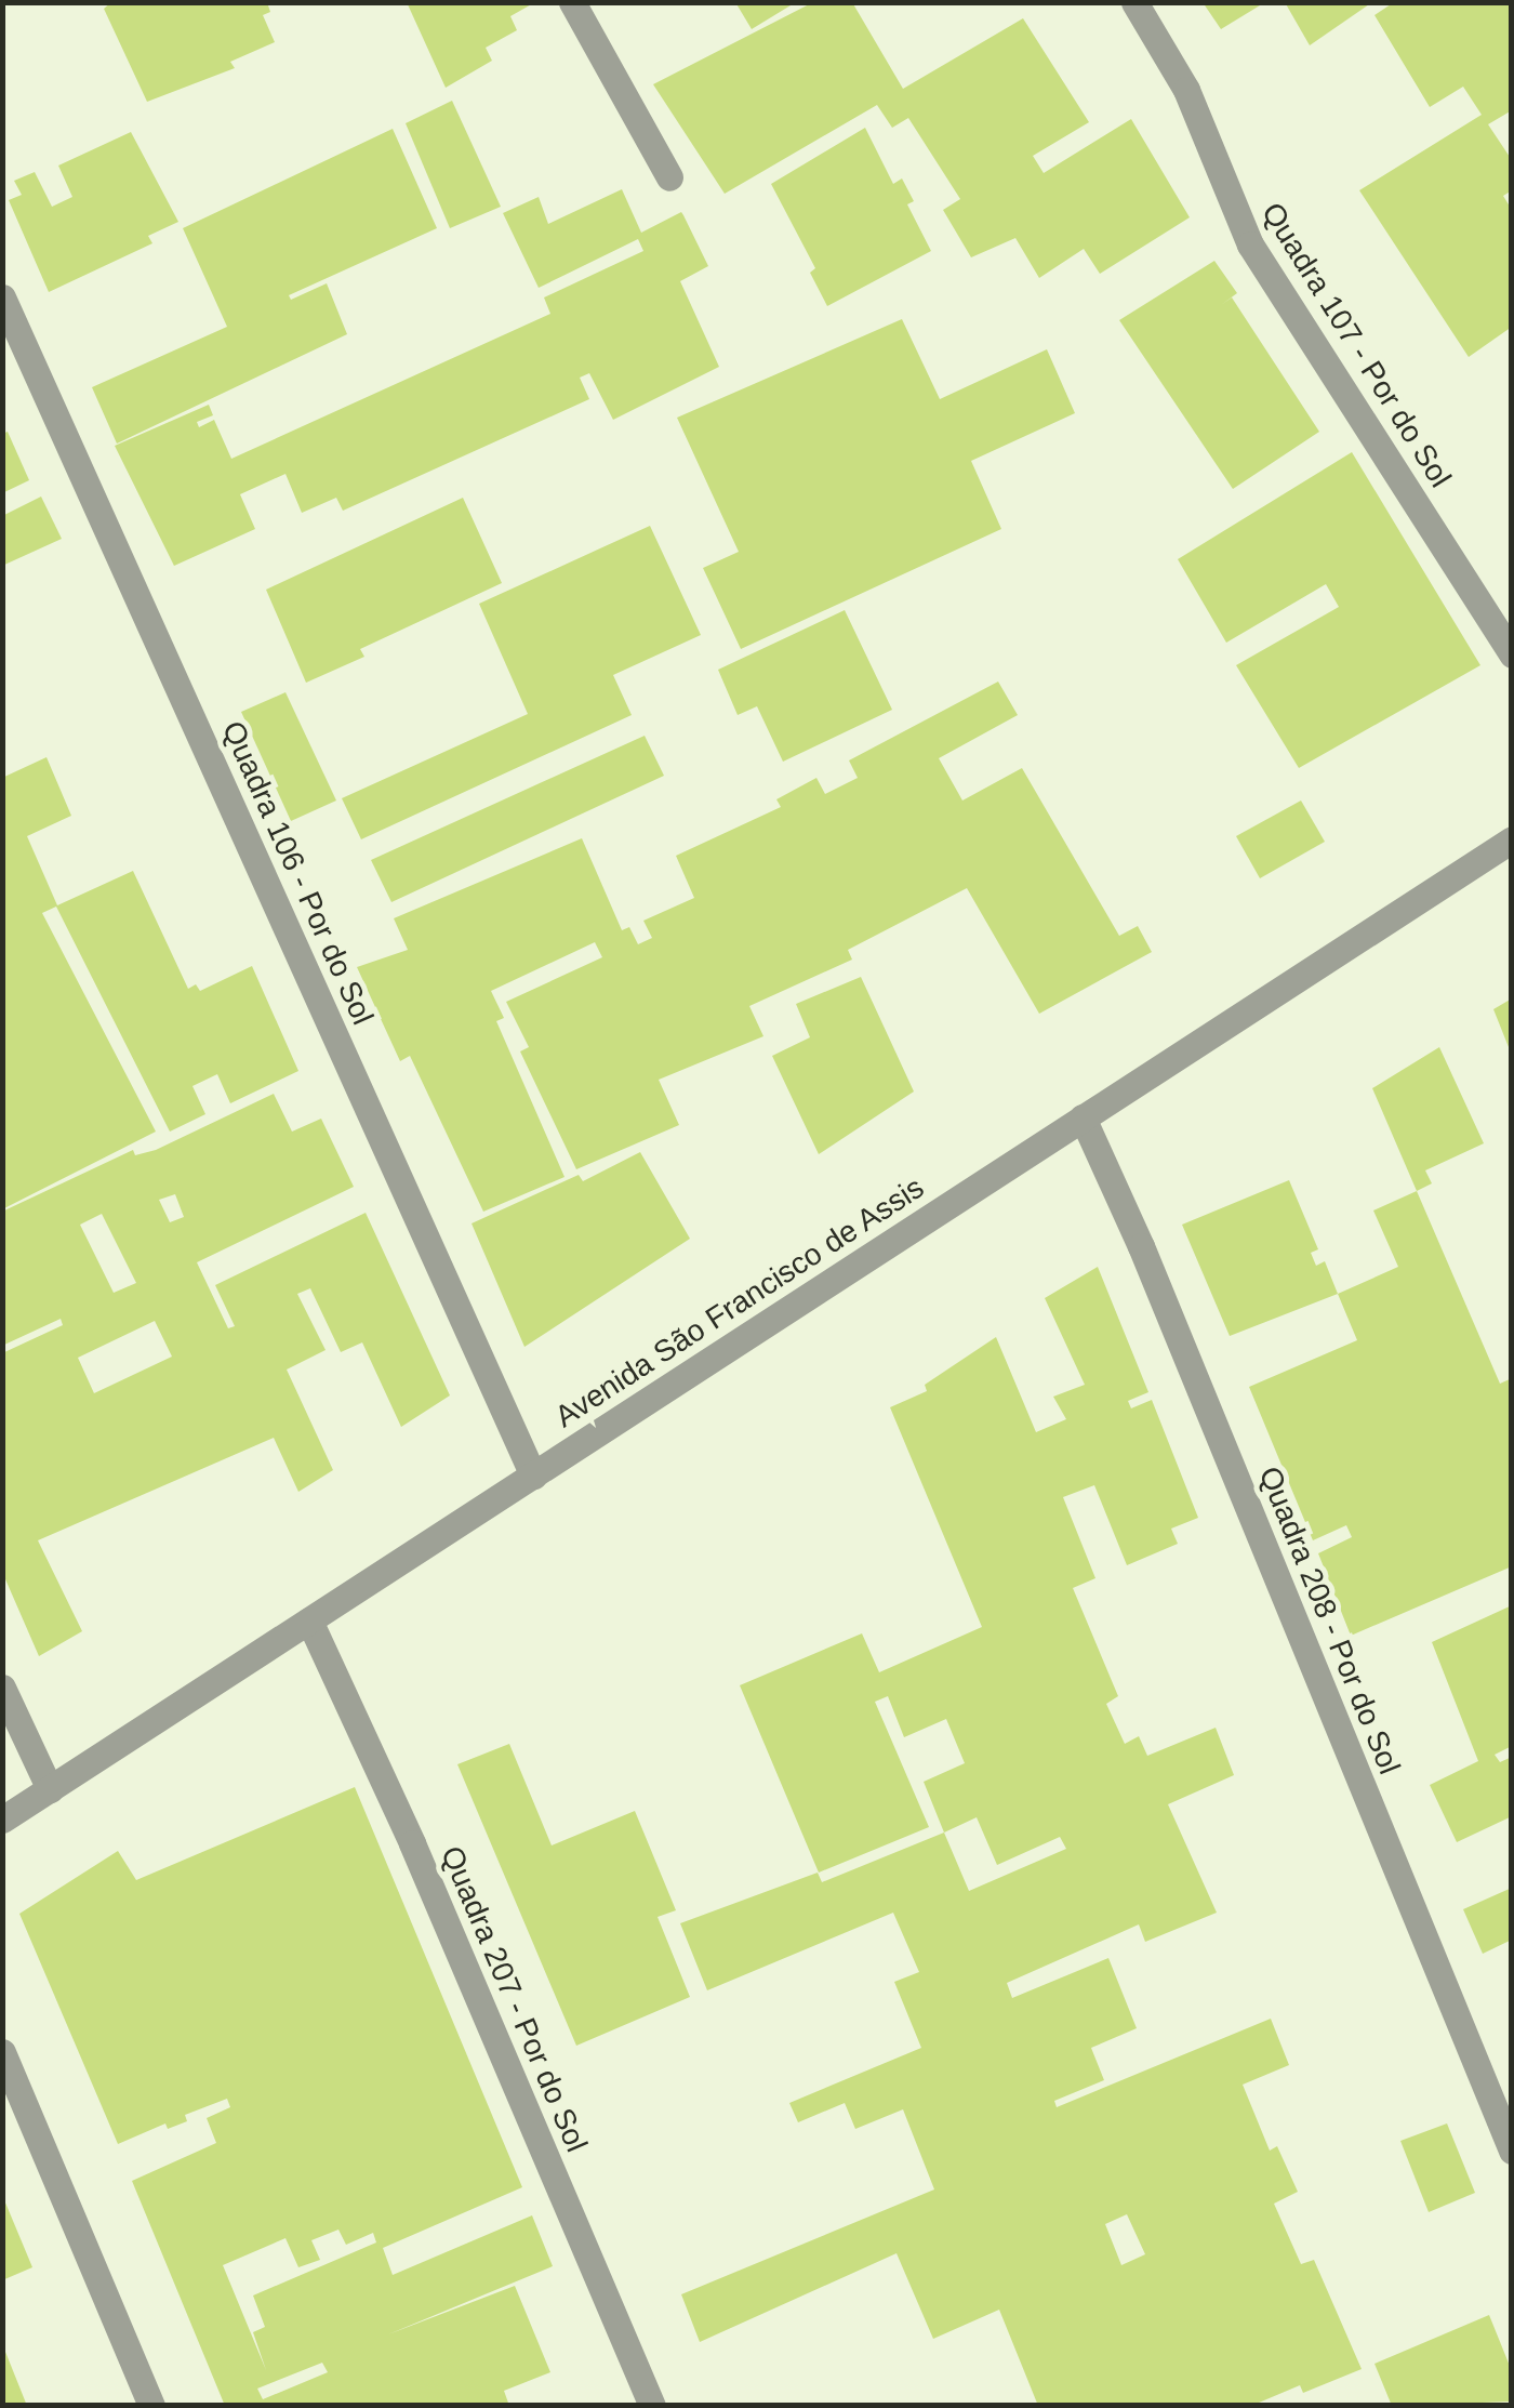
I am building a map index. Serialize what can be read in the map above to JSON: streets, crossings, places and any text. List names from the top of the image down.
{
  "streets": {
    "street": [
      "Quadra 107 - Por do Sol",
      "Quadra 106 - Por do Sol",
      "Avenida São Francisco de Assis",
      "Quadra 208 - Por do Sol",
      "Quadra 207 - Por do Sol"
    ]
  },
  "crossings": [
    ["Quadra 106 - Por do Sol", "Avenida São Francisco de Assis"],
    ["Avenida São Francisco de Assis", "Quadra 208 - Por do Sol"],
    ["Avenida São Francisco de Assis", "Quadra 207 - Por do Sol"]
  ]
}
